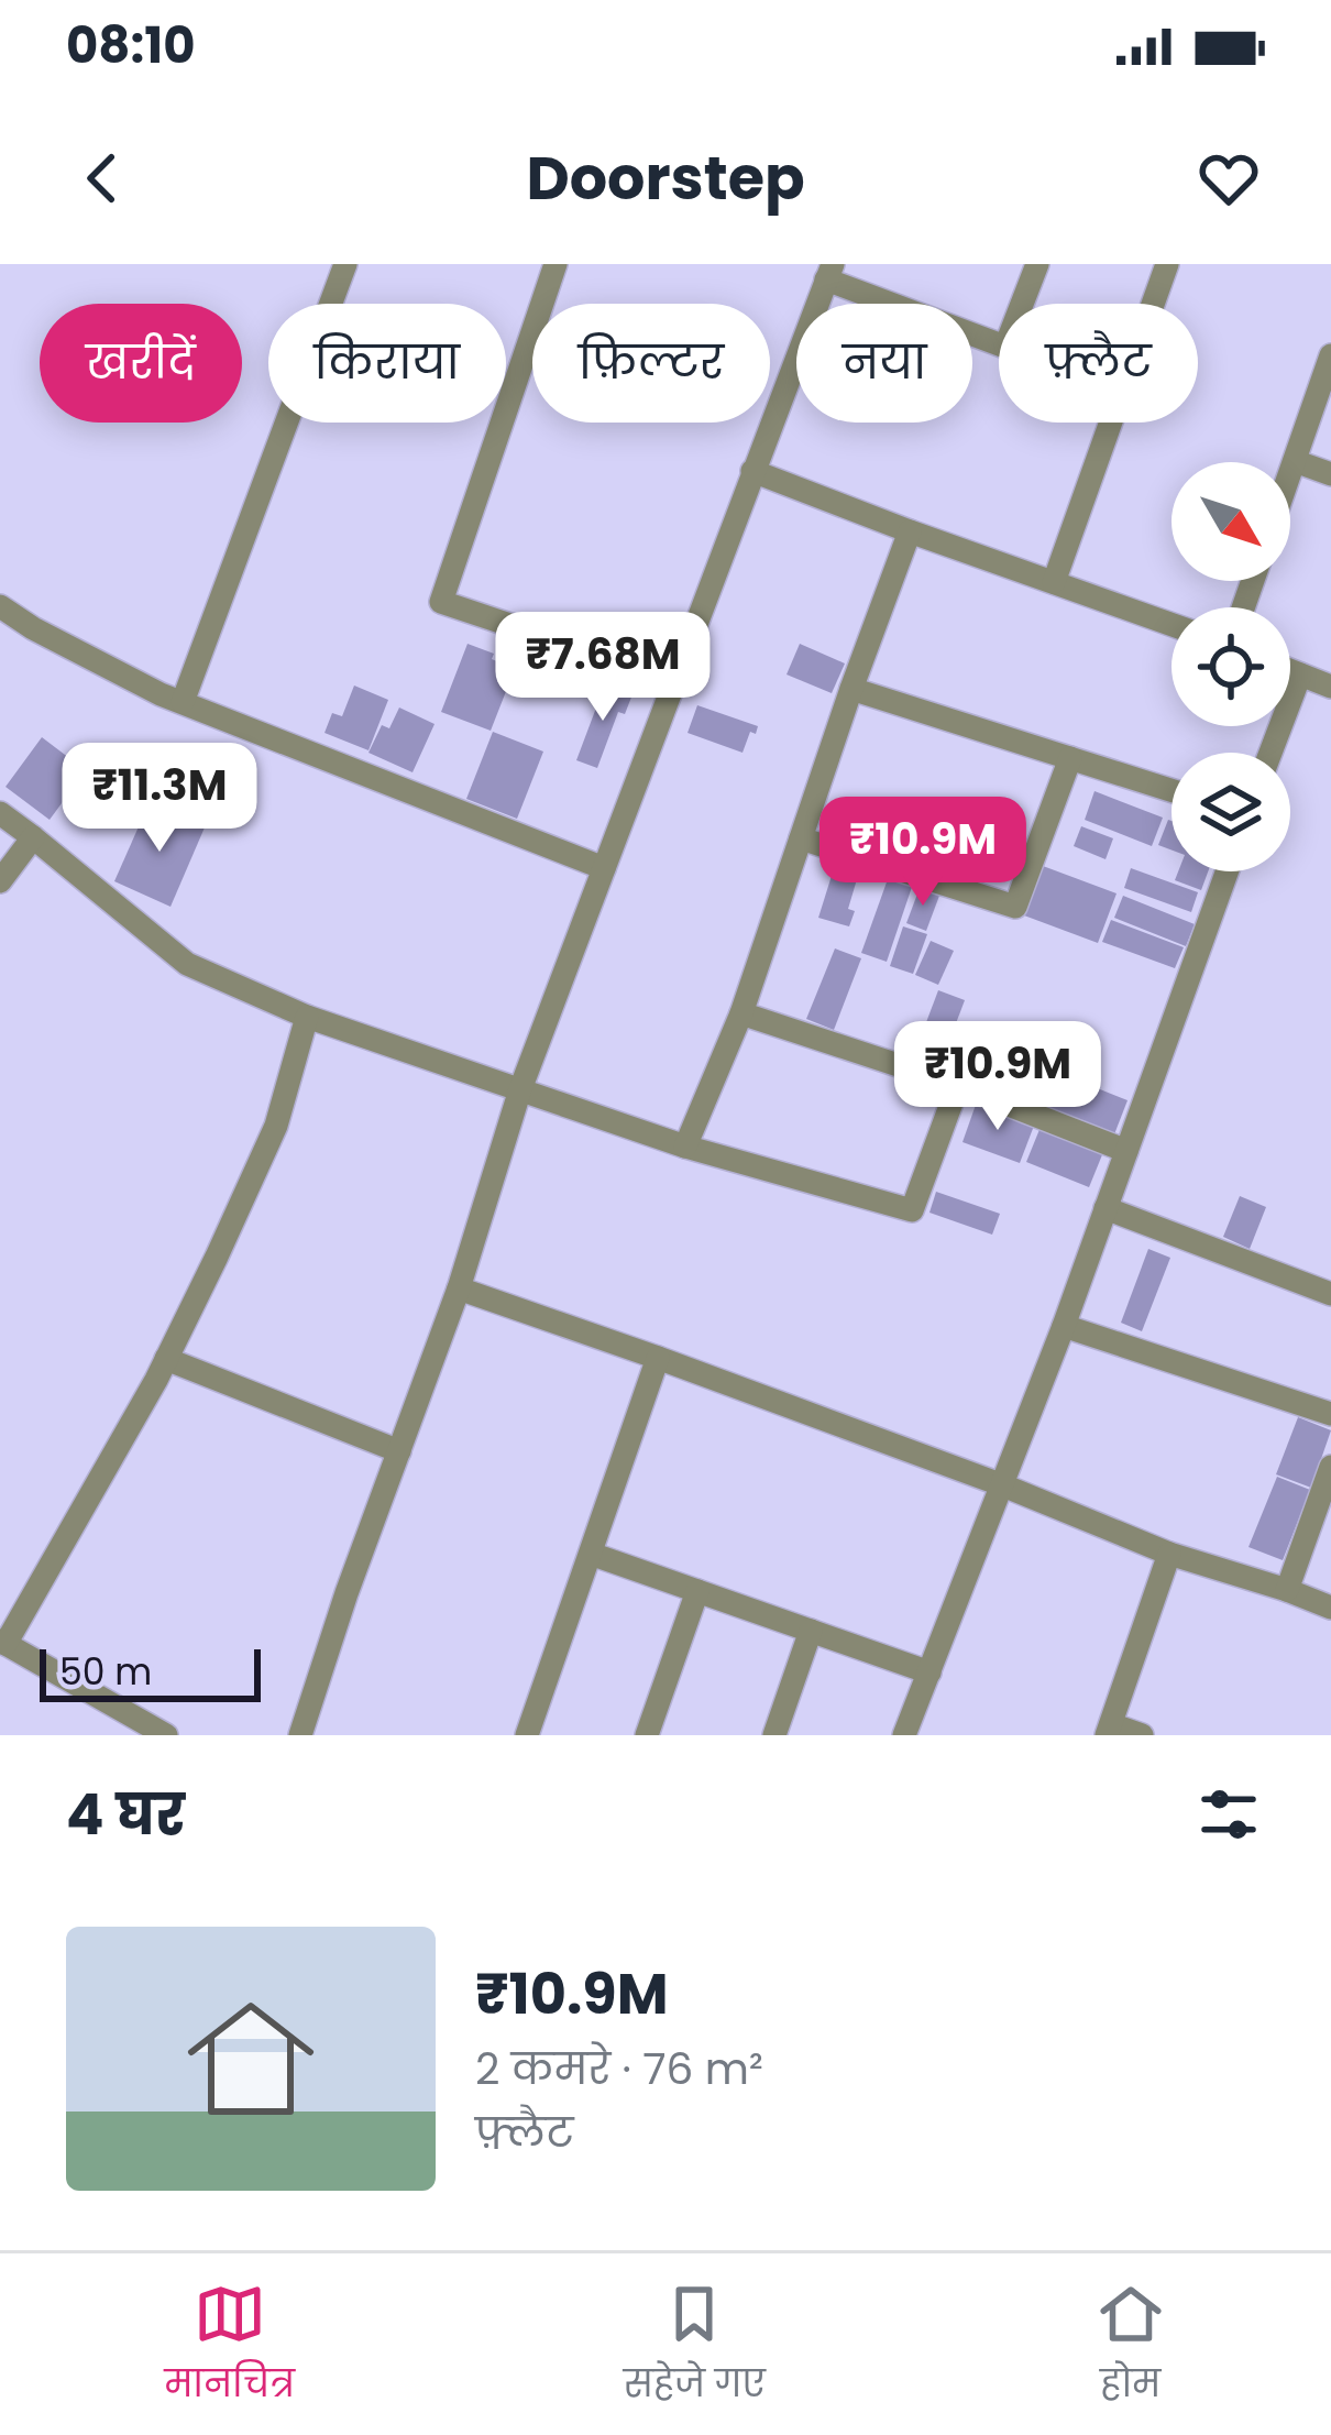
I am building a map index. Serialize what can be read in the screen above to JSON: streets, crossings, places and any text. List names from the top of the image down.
{
  "scale_bar": "50 m",
  "north": "bottom right",
  "page": {
    "status": "08:10",
    "header": "Doorstep",
    "chip": [
      "खरीदें",
      "किराया",
      "फ़िल्टर",
      "नया",
      "फ़्लैट"
    ],
    "price": [
      "₹7.68M",
      "₹11.3M",
      "₹10.9M",
      "₹10.9M"
    ],
    "scale": "50 m",
    "heading": "4 घर",
    "list": [
      {
        "name": "₹10.9M",
        "note": "2 कमरे · 76 m² · फ़्लैट"
      }
    ],
    "tabs": ["मानचित्र", "सहेजे गए", "होम"]
  }
}
